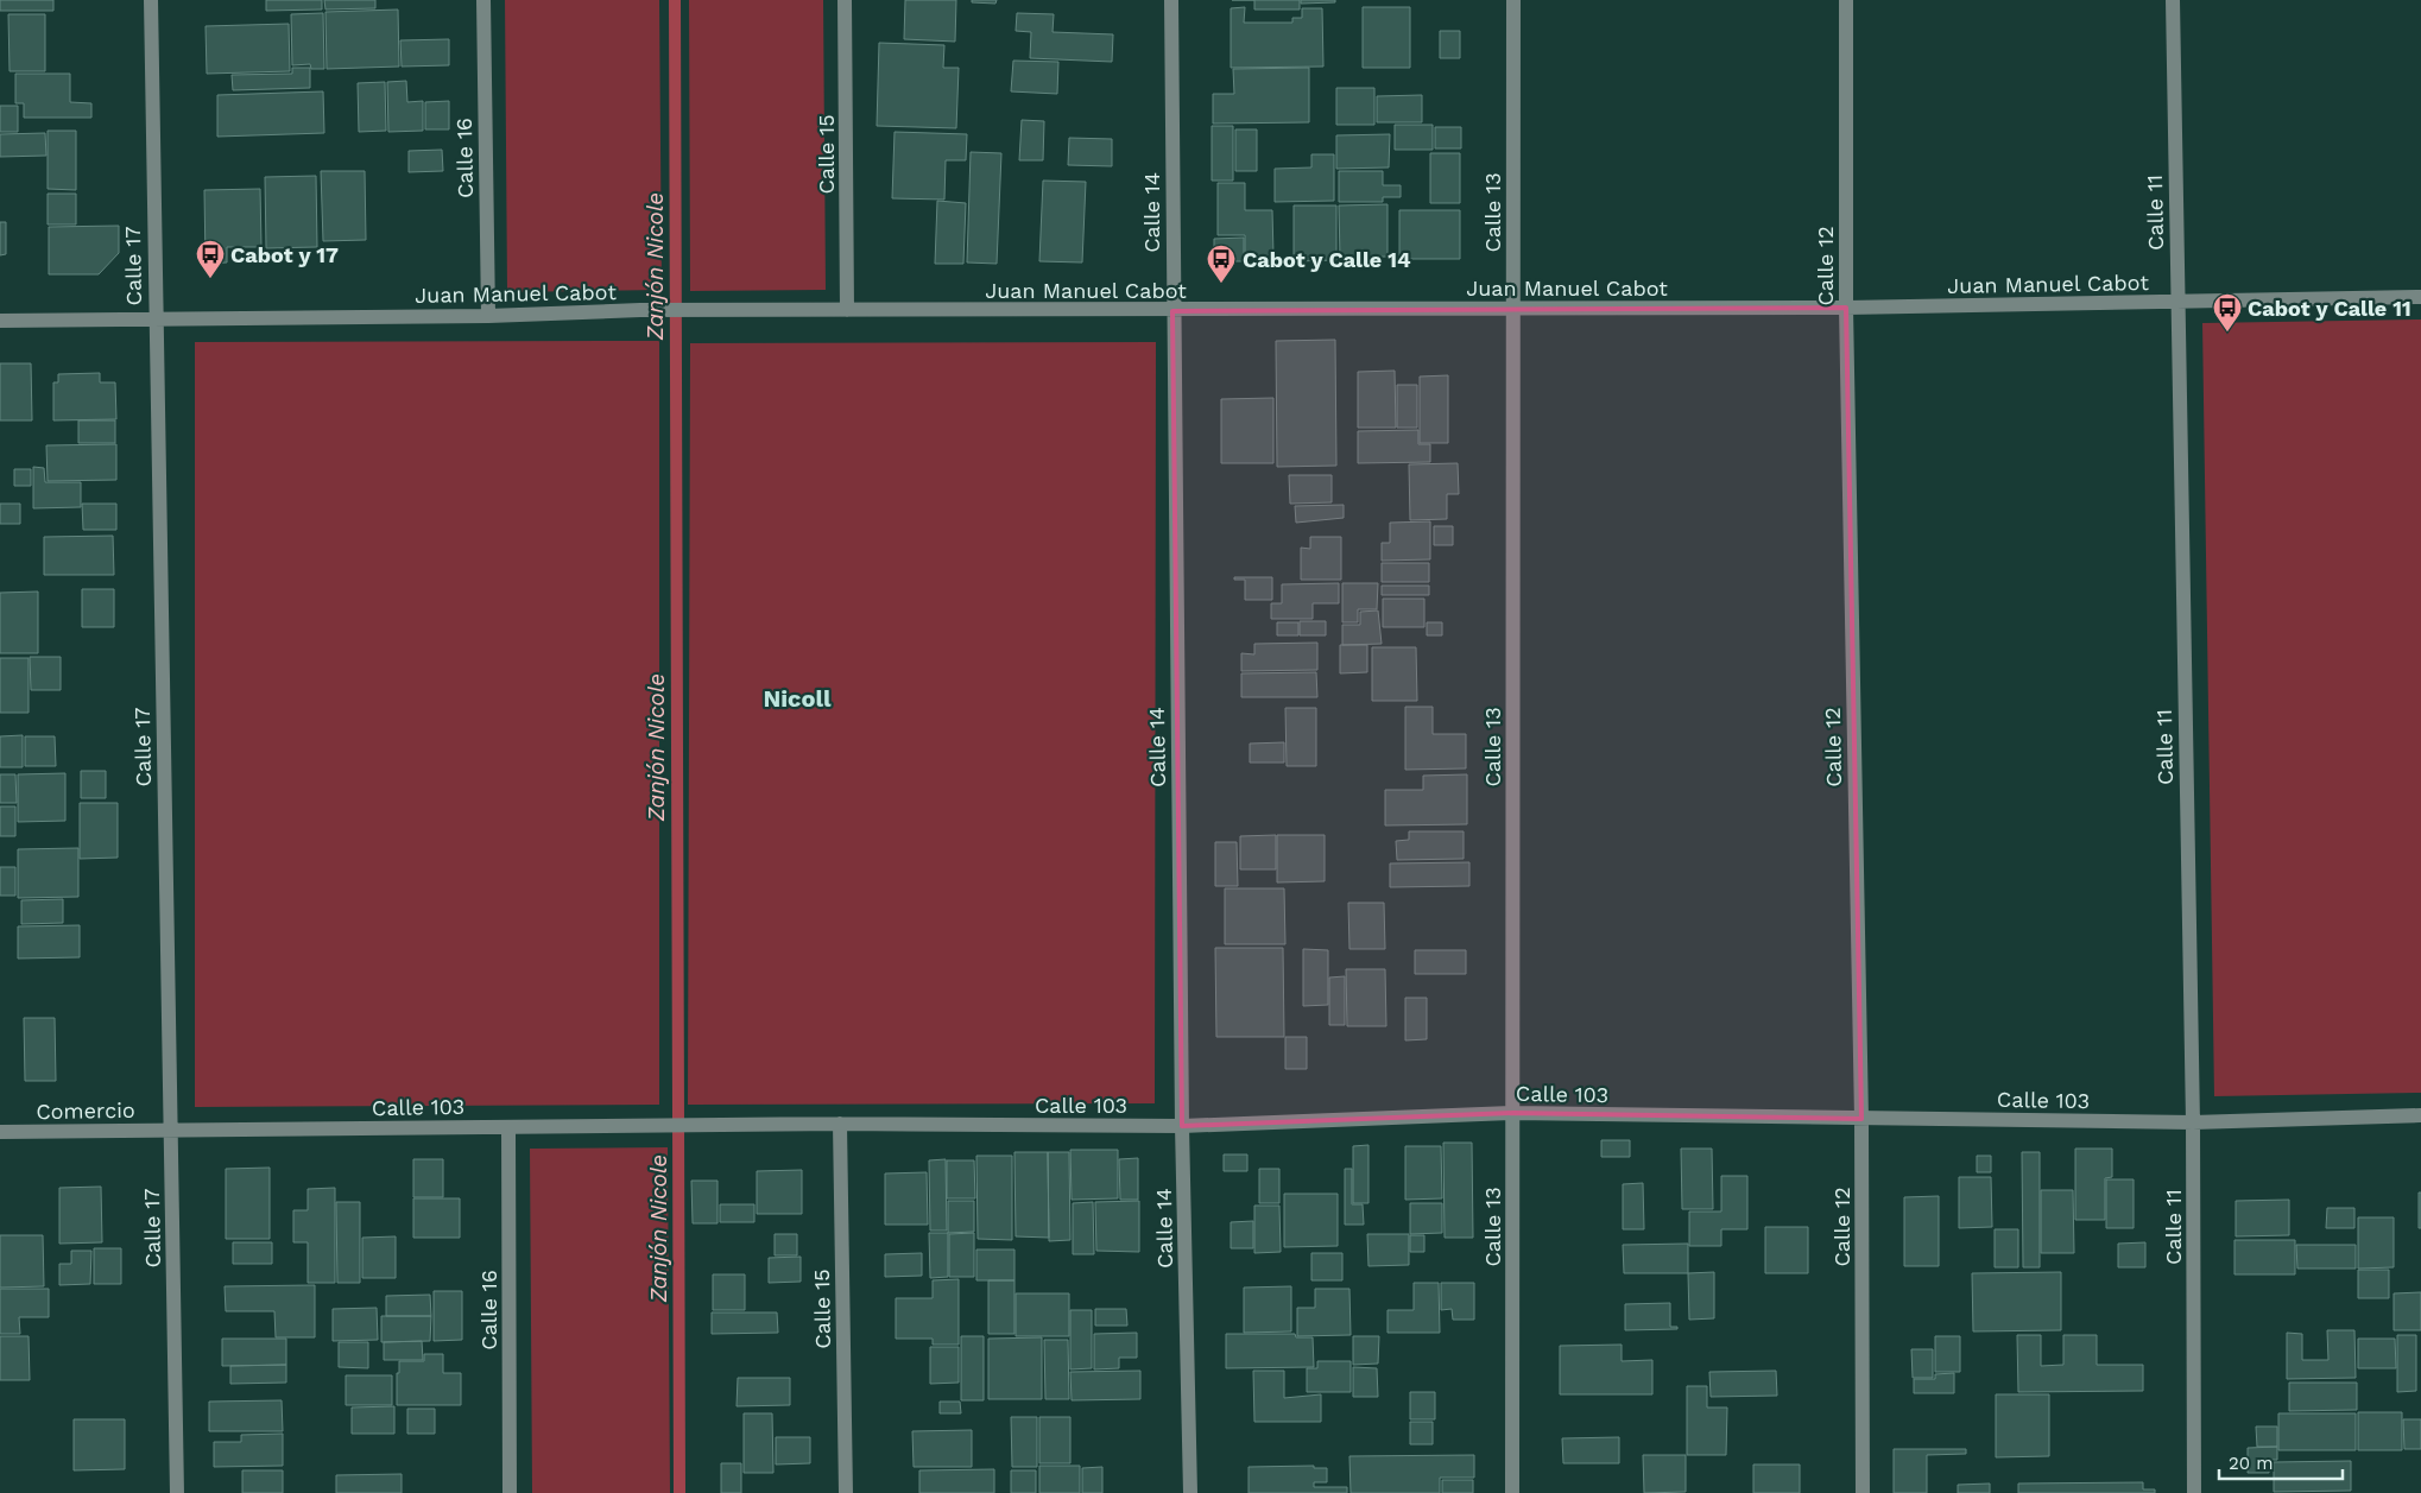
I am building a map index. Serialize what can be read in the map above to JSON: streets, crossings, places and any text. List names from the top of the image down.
{
  "streets": {
    "street": [
      "Calle 15",
      "Calle 16",
      "Calle 14",
      "Calle 13",
      "Calle 11",
      "Calle 17",
      "Calle 12",
      "Juan Manuel Cabot",
      "Calle 103",
      "Comercio"
    ]
  },
  "crossings": [
    ["Calle 15", "Juan Manuel Cabot"],
    ["Calle 15", "Calle 103"],
    ["Calle 16", "Juan Manuel Cabot"],
    ["Calle 16", "Calle 103"],
    ["Calle 14", "Juan Manuel Cabot"],
    ["Calle 14", "Calle 103"],
    ["Calle 13", "Juan Manuel Cabot"],
    ["Calle 13", "Calle 103"],
    ["Calle 11", "Juan Manuel Cabot"],
    ["Calle 11", "Calle 103"],
    ["Calle 17", "Juan Manuel Cabot"],
    ["Calle 17", "Calle 103"],
    ["Calle 17", "Comercio"],
    ["Calle 12", "Juan Manuel Cabot"],
    ["Calle 12", "Calle 103"],
    ["Calle 103", "Comercio"]
  ],
  "districts": ["Nicoll"],
  "water": ["Zanjón Nicole"],
  "places": {
    "bus stop": ["Cabot y 17", "Cabot y Calle 14", "Cabot y Calle 11"]
  },
  "scale_bar": "20 m"
}
